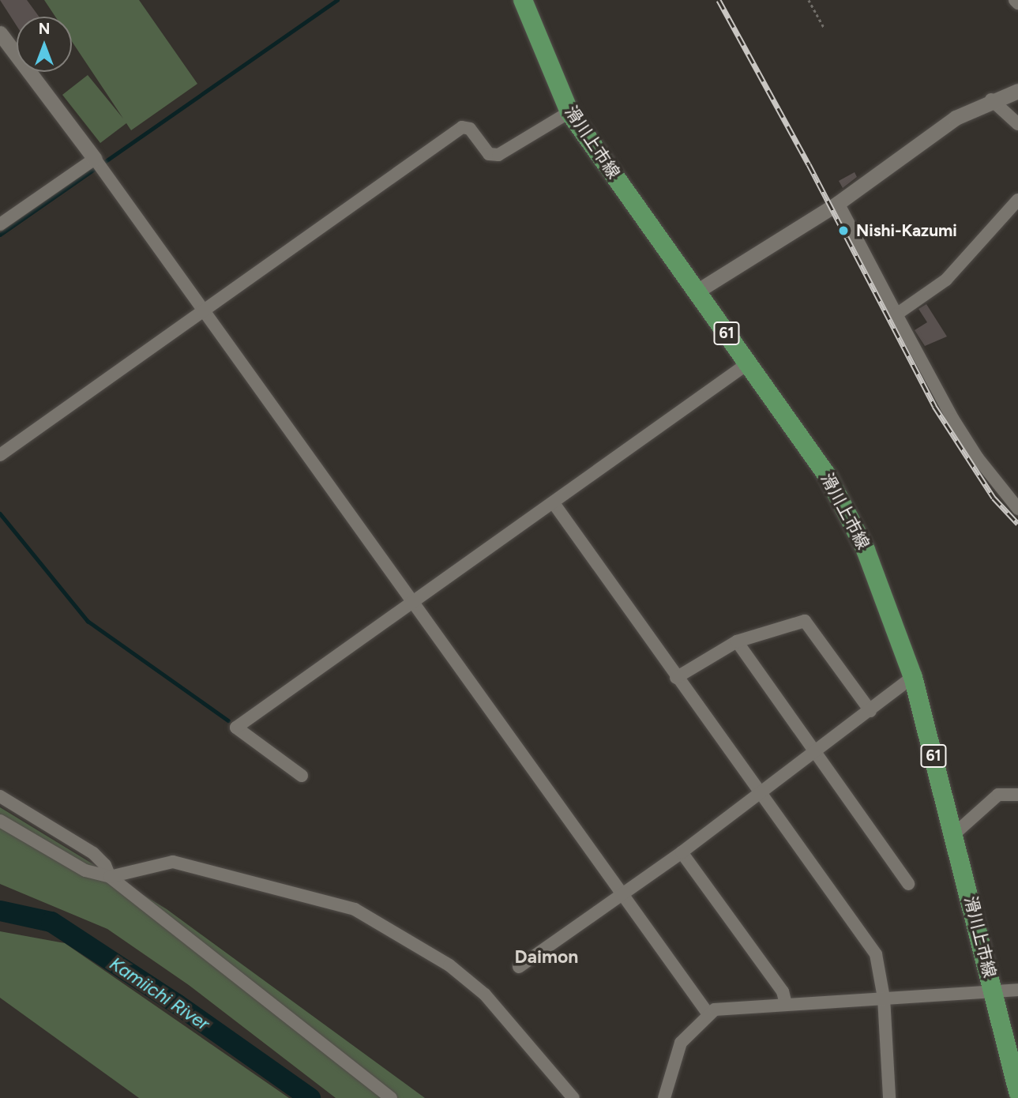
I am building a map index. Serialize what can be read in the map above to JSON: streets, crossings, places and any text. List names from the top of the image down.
{
  "streets": {
    "main road": ["滑川上市線", "61"]
  },
  "districts": ["Daimon"],
  "water": ["Kamiichi River"],
  "places": ["Nishi-Kazumi"],
  "north": "top"
}
